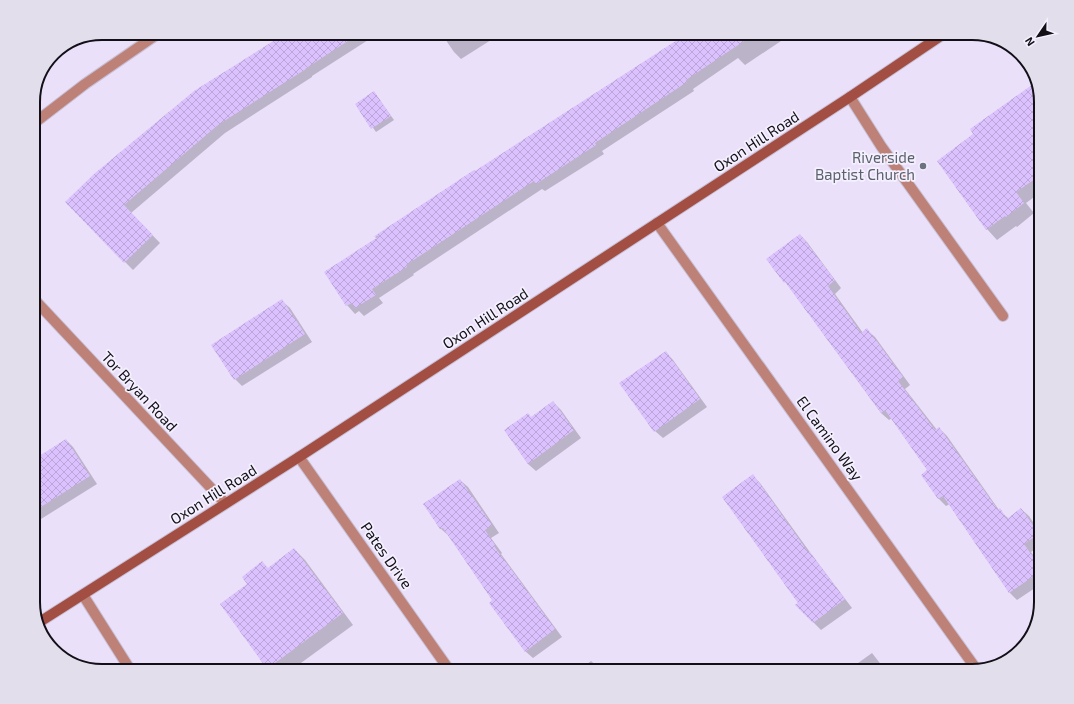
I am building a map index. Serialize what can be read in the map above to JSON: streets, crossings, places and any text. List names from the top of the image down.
{
  "streets": {
    "main road": ["Oxon Hill Road"],
    "street": ["Tor Bryan Road", "El Camino Way", "Pates Drive"]
  },
  "crossings": [
    ["Oxon Hill Road", "Tor Bryan Road"],
    ["Oxon Hill Road", "El Camino Way"],
    ["Oxon Hill Road", "Pates Drive"]
  ],
  "places": ["Riverside Baptist Church"],
  "north": "bottom left"
}
